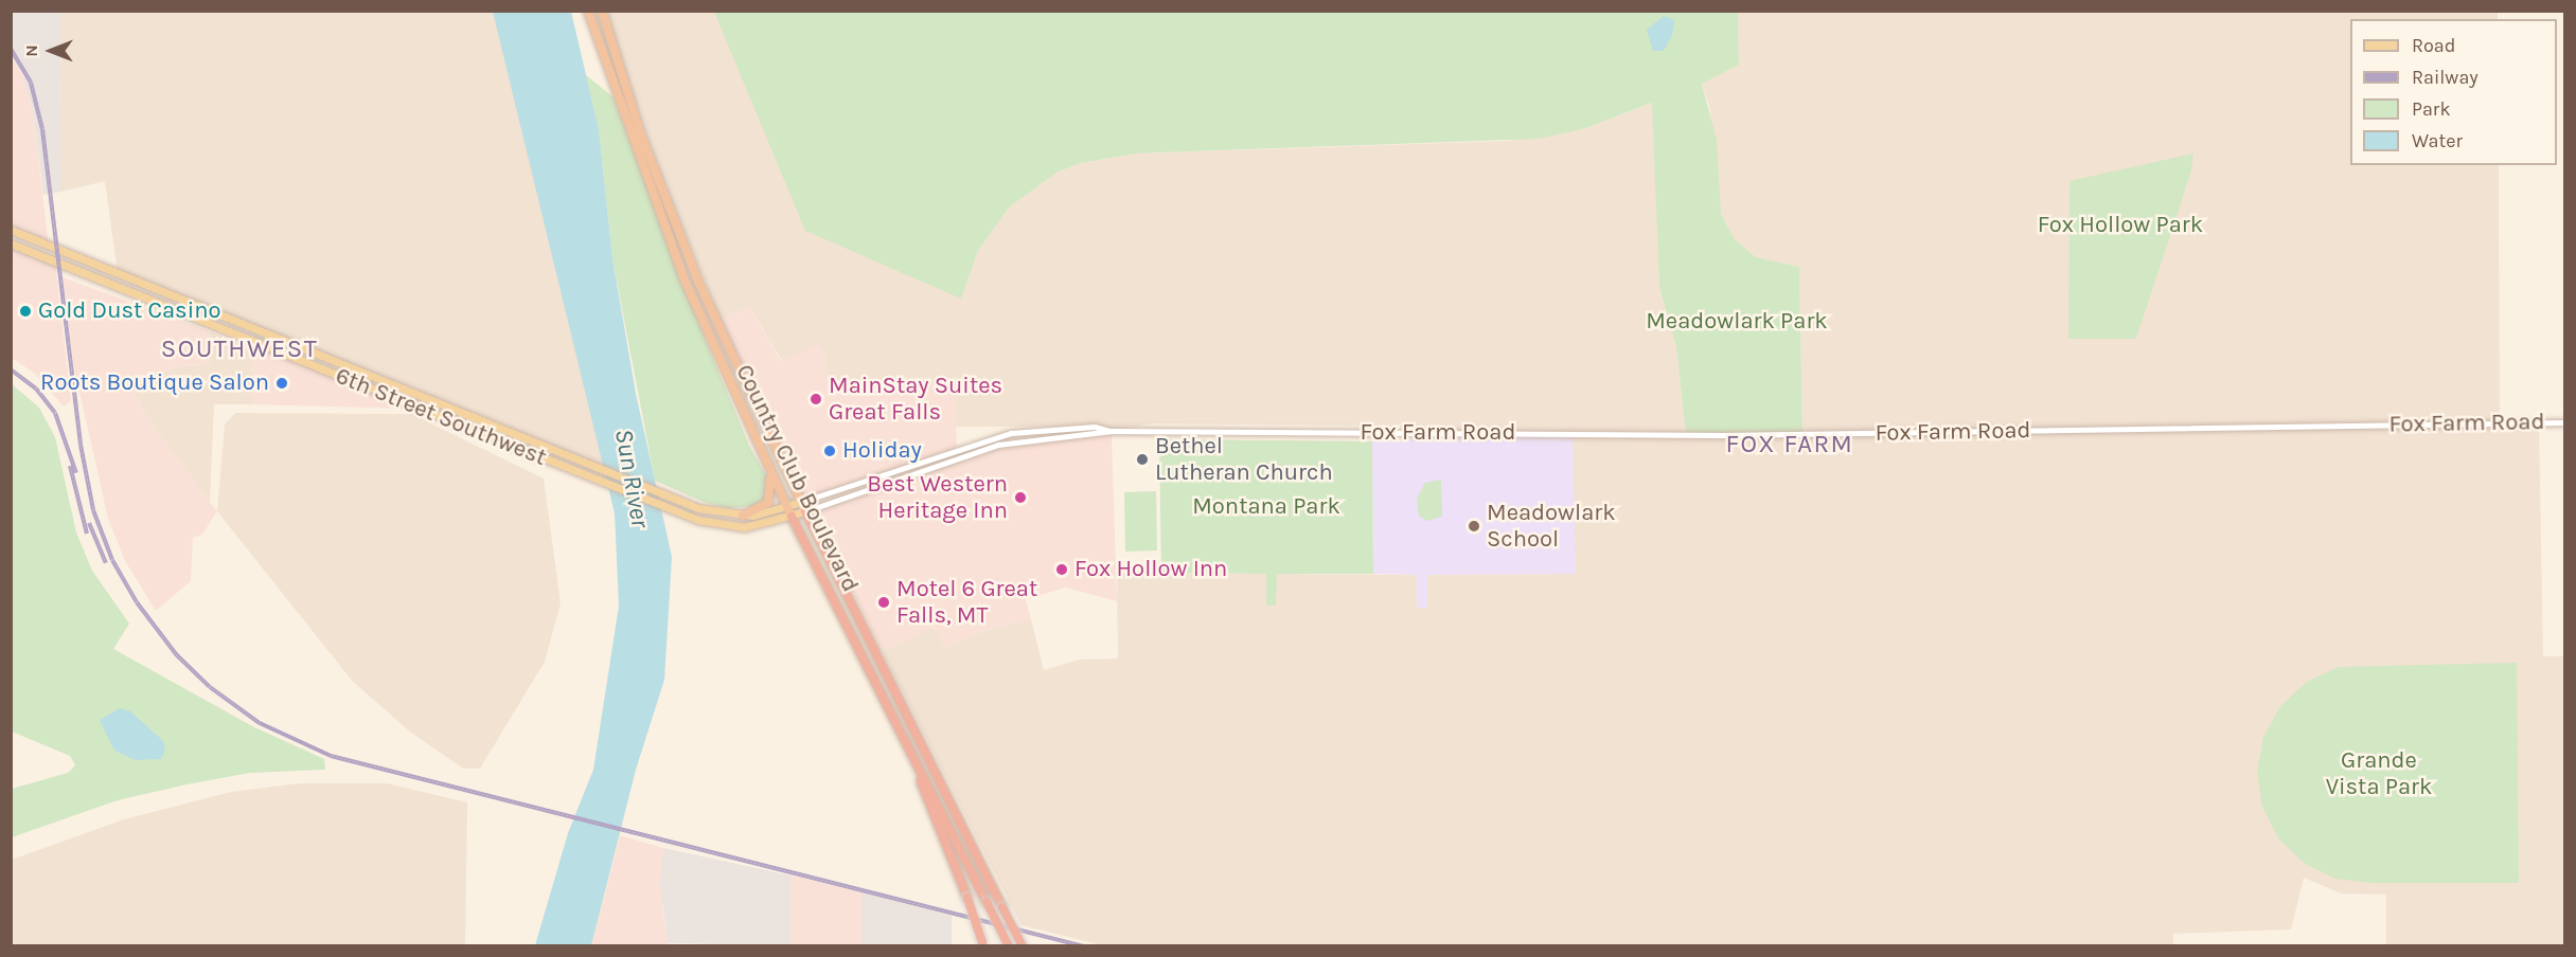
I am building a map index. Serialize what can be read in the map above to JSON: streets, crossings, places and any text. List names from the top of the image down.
{
  "streets": {
    "highway": ["Country Club Boulevard"],
    "main road": ["6th Street Southwest"],
    "street": ["Fox Farm Road"]
  },
  "crossings": [
    ["6th Street Southwest", "Fox Farm Road"],
    ["6th Street Southwest", "Country Club Boulevard"],
    ["Fox Farm Road", "Country Club Boulevard"]
  ],
  "districts": ["SOUTHWEST", "FOX FARM"],
  "water": ["Sun River"],
  "parks": [
    "Fox Hollow Park",
    "Meadowlark Park",
    "Montana Park",
    "Grande Vista Park"
  ],
  "places": [
    "Gold Dust Casino",
    "Roots Boutique Salon",
    "MainStay Suites Great Falls",
    "Holiday",
    "Bethel Lutheran Church",
    "Best Western Heritage Inn",
    "Meadowlark School",
    "Fox Hollow Inn",
    "Motel 6 Great Falls, MT"
  ],
  "legend": [
    "Road",
    "Railway",
    "Park",
    "Water"
  ],
  "north": "left"
}
